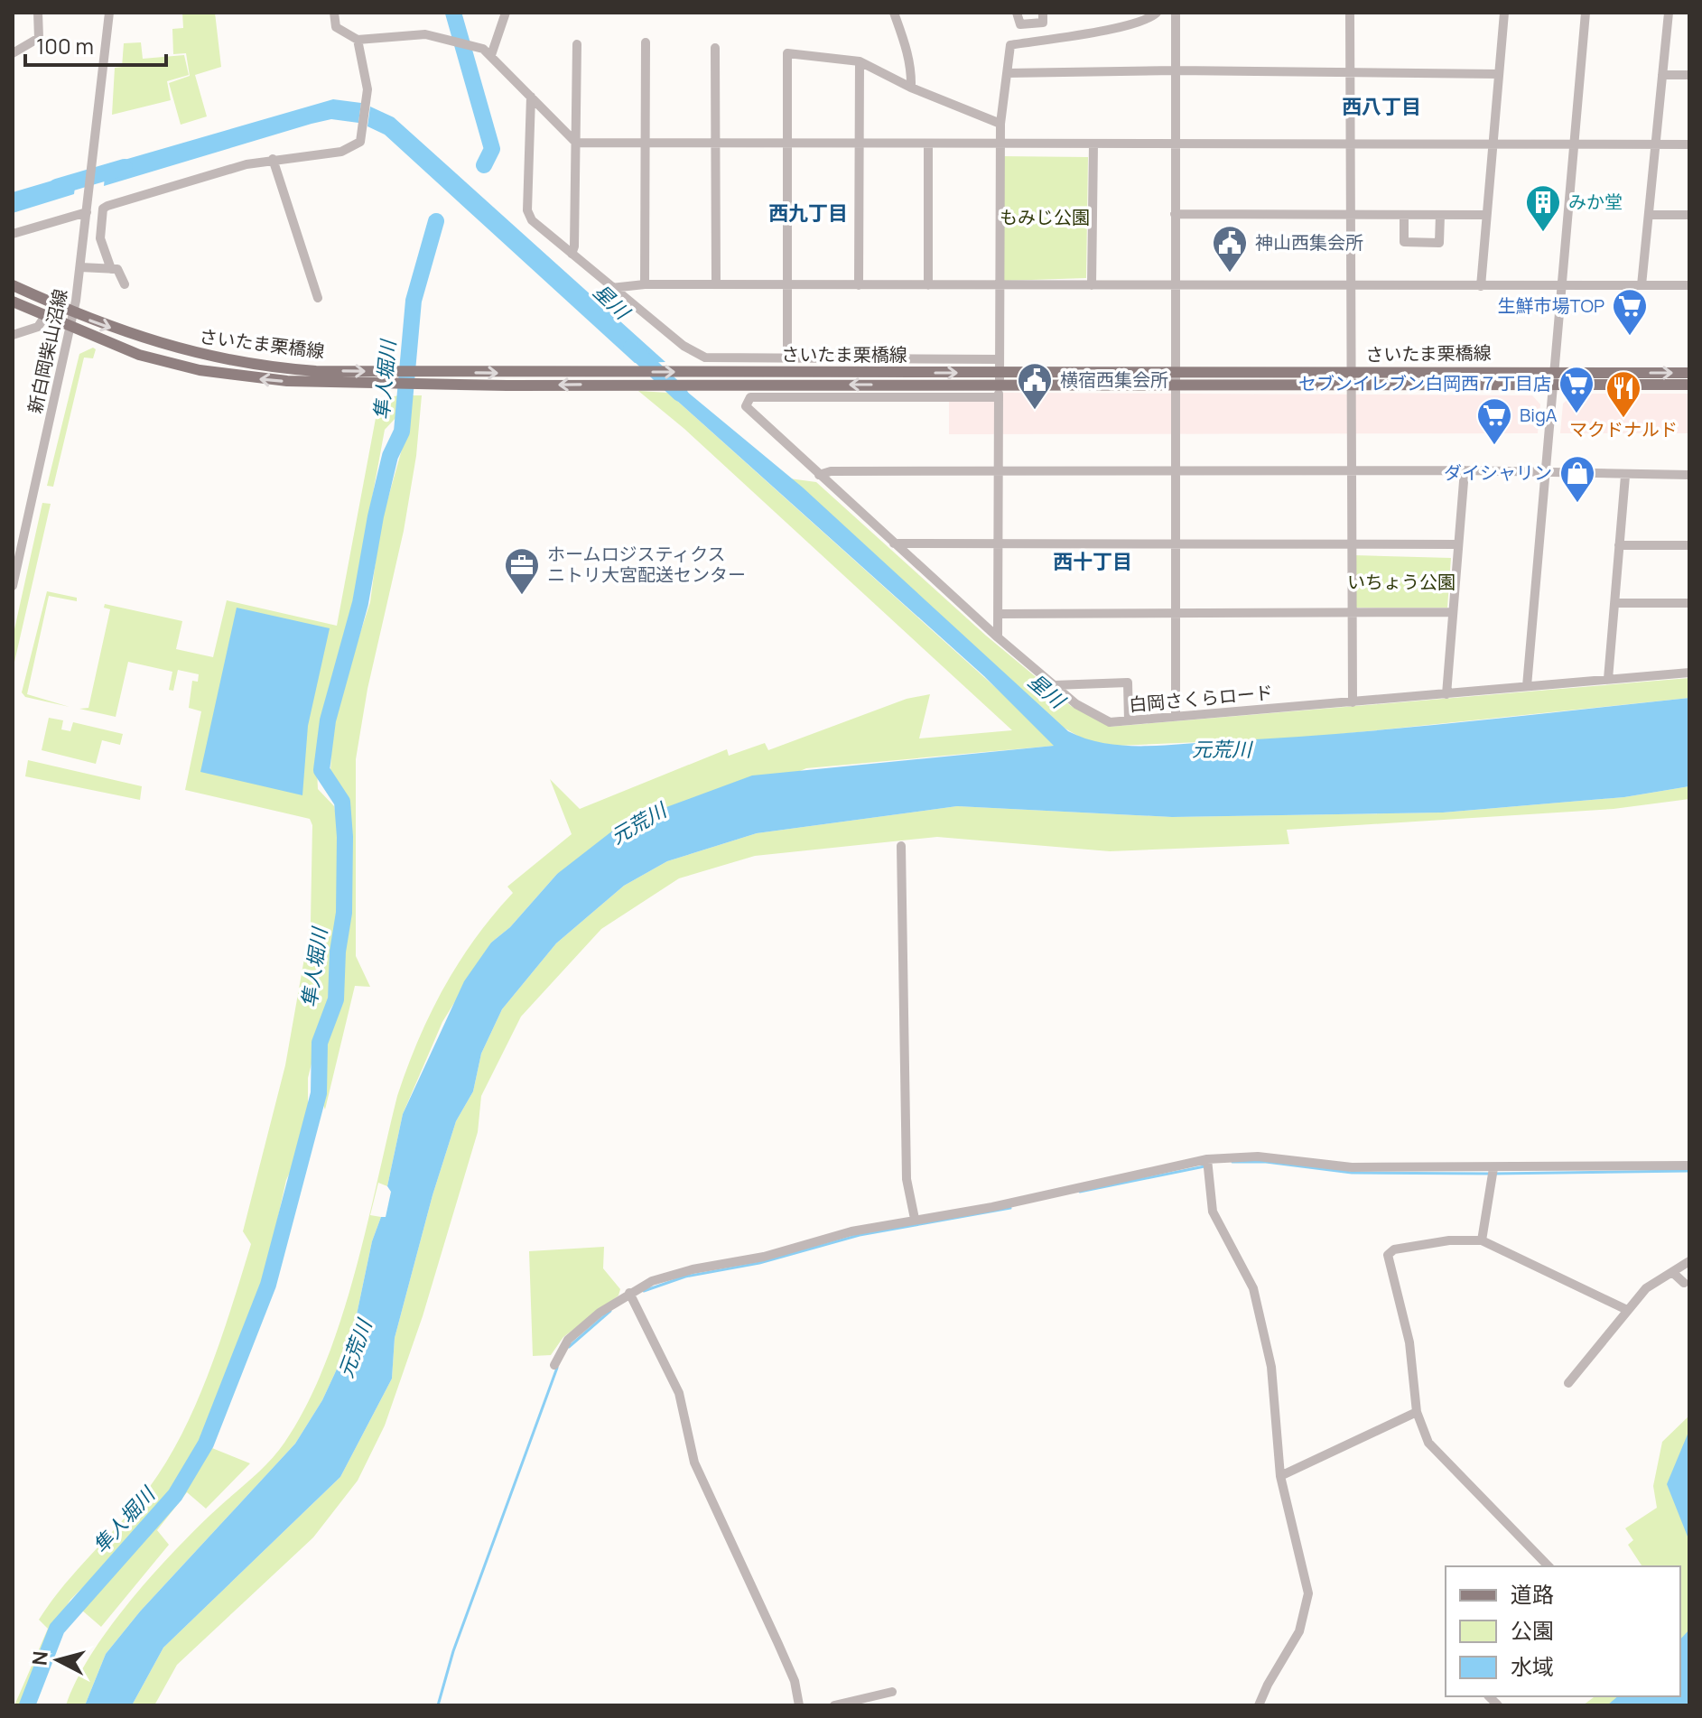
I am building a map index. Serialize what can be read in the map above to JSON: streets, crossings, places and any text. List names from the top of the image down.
{
  "streets": {
    "main road": ["さいたま栗橋線"],
    "street": ["新白岡柴山沼線", "白岡さくらロード"]
  },
  "crossings": [
    ["さいたま栗橋線", "新白岡柴山沼線"]
  ],
  "districts": ["西八丁目", "西九丁目", "西十丁目"],
  "water": ["星川", "隼人堀川", "元荒川"],
  "parks": ["もみじ公園", "いちょう公園"],
  "places": {
    "building": ["みか堂"],
    "public building": ["神山西集会所", "横宿西集会所"],
    "supermarket": ["生鮮市場TOP", "セブンイレブン白岡西７丁目店", "BigA"],
    "restaurant": ["マクドナルド"],
    "shop": ["ダイシャリン"],
    "office": ["ホームロジスティクス ニトリ大宮配送センター"]
  },
  "legend": ["道路", "公園", "水域"],
  "scale_bar": "100 m",
  "north": "left"
}
